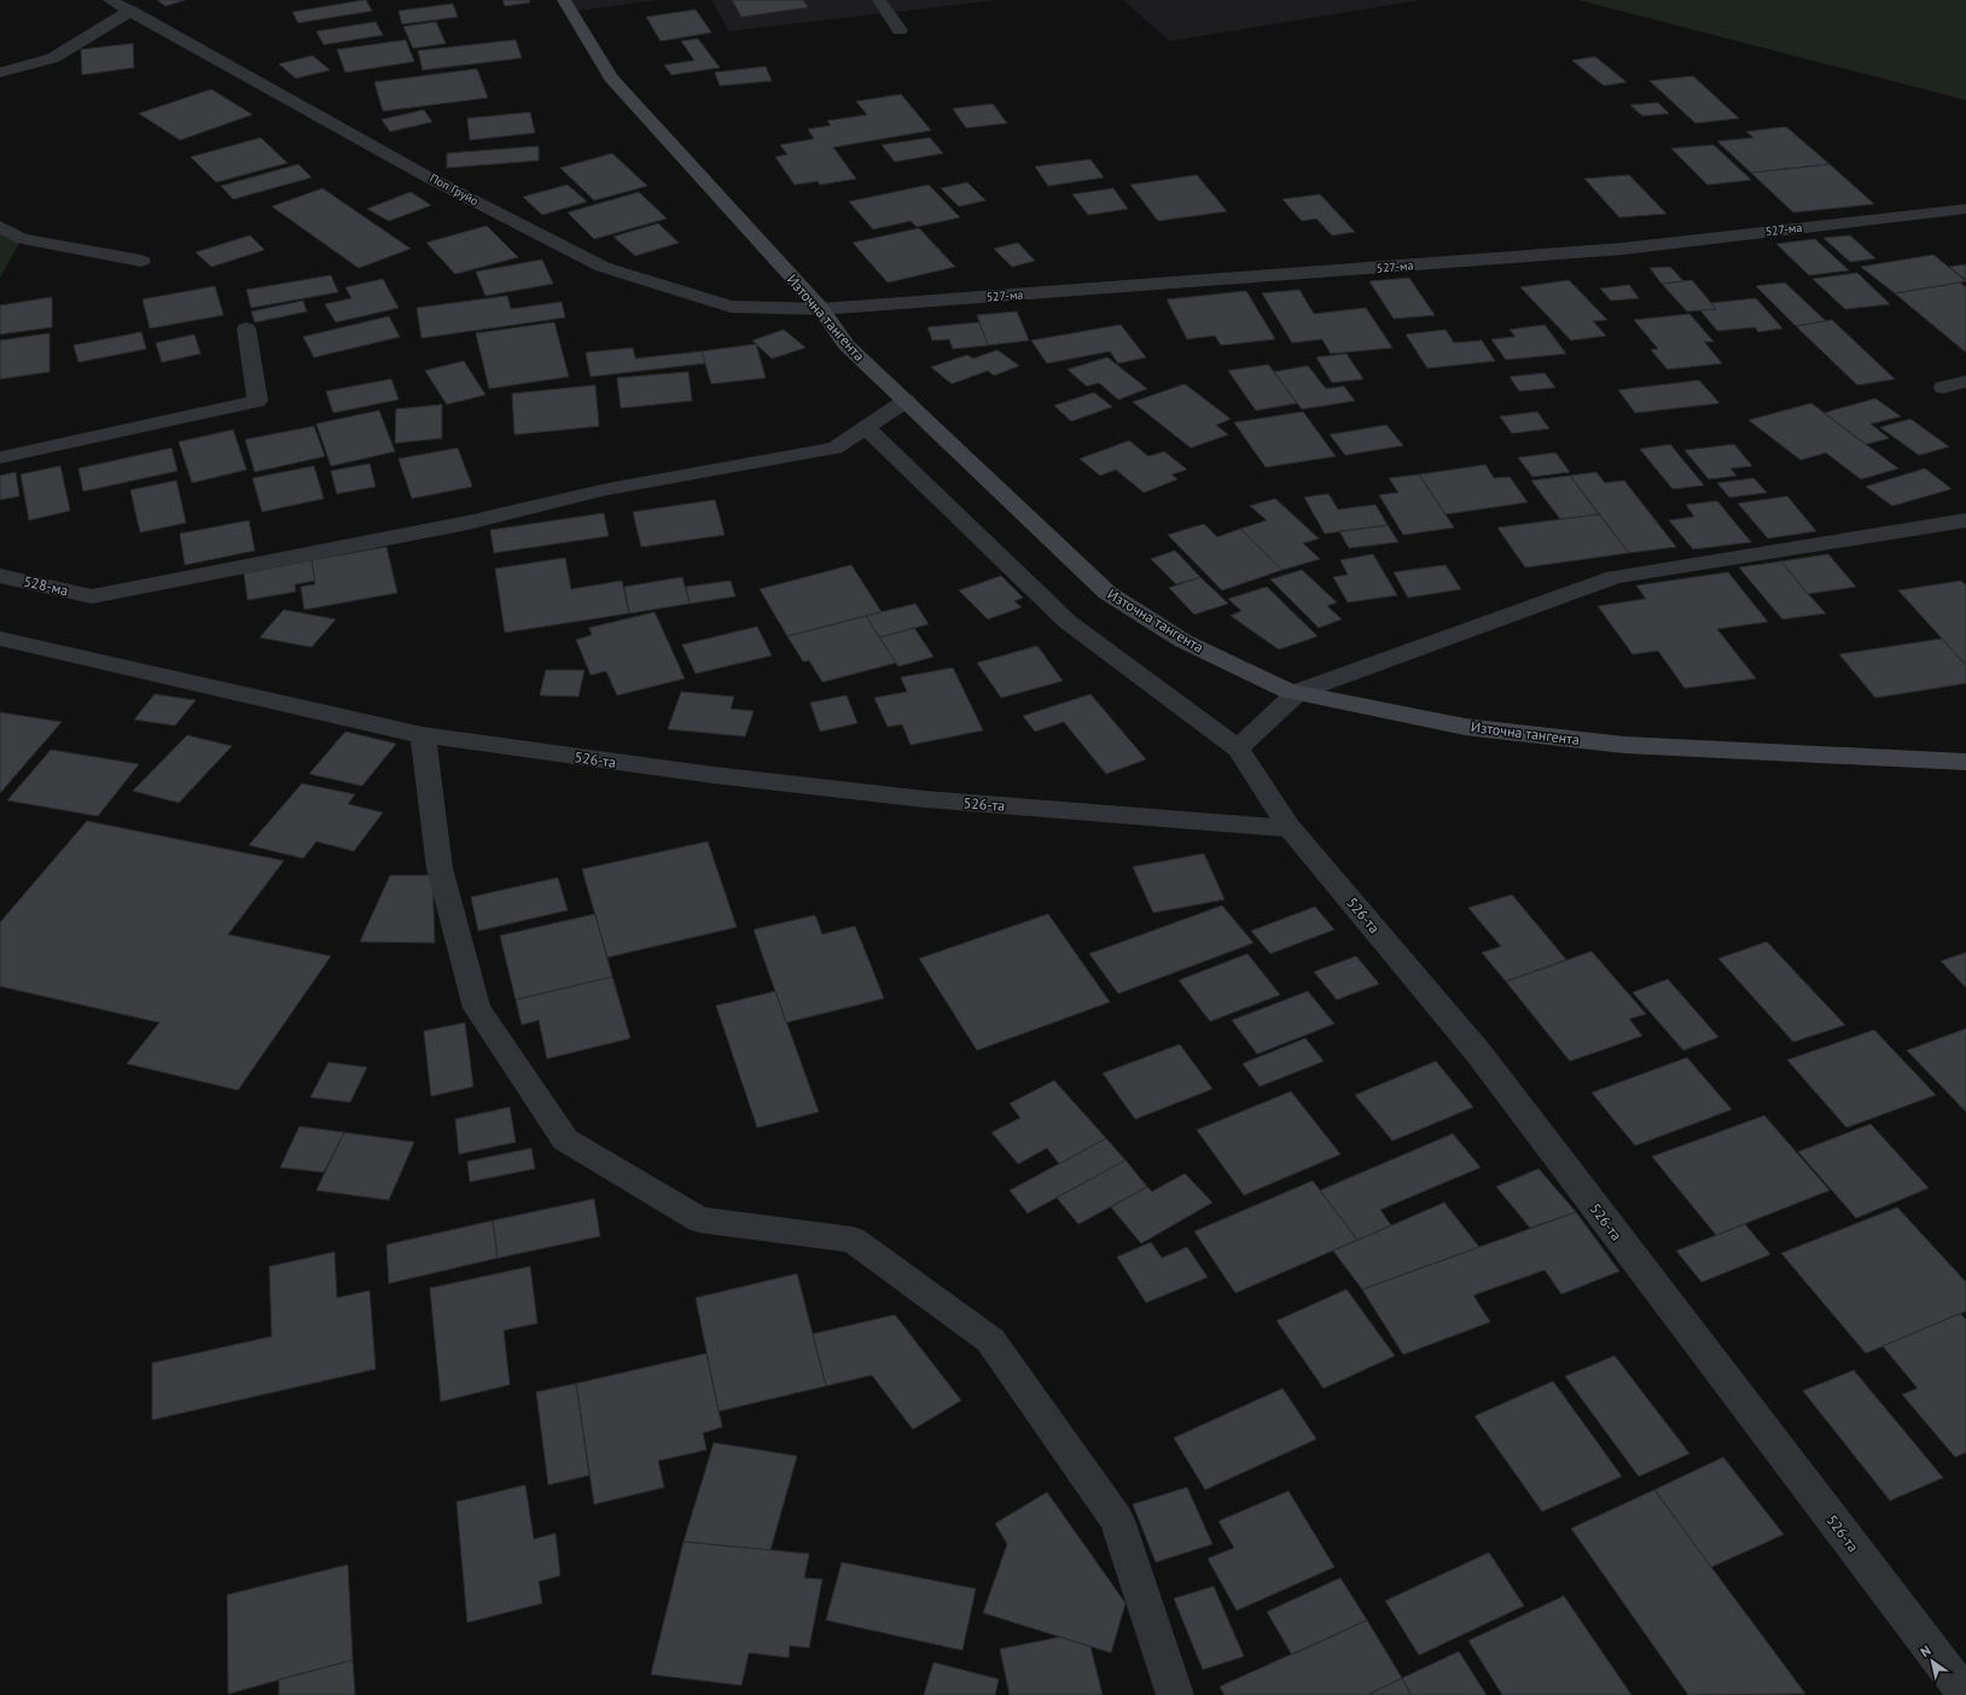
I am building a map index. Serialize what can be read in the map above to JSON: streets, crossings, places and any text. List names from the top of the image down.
{
  "streets": {
    "street": [
      "Поп Груйо",
      "527-ма",
      "Източна тангента",
      "528-ма",
      "526-та"
    ]
  },
  "crossings": [
    ["Поп Груйо", "527-ма"],
    ["Поп Груйо", "Източна тангента"],
    ["527-ма", "Източна тангента"]
  ],
  "north": "top left"
}
